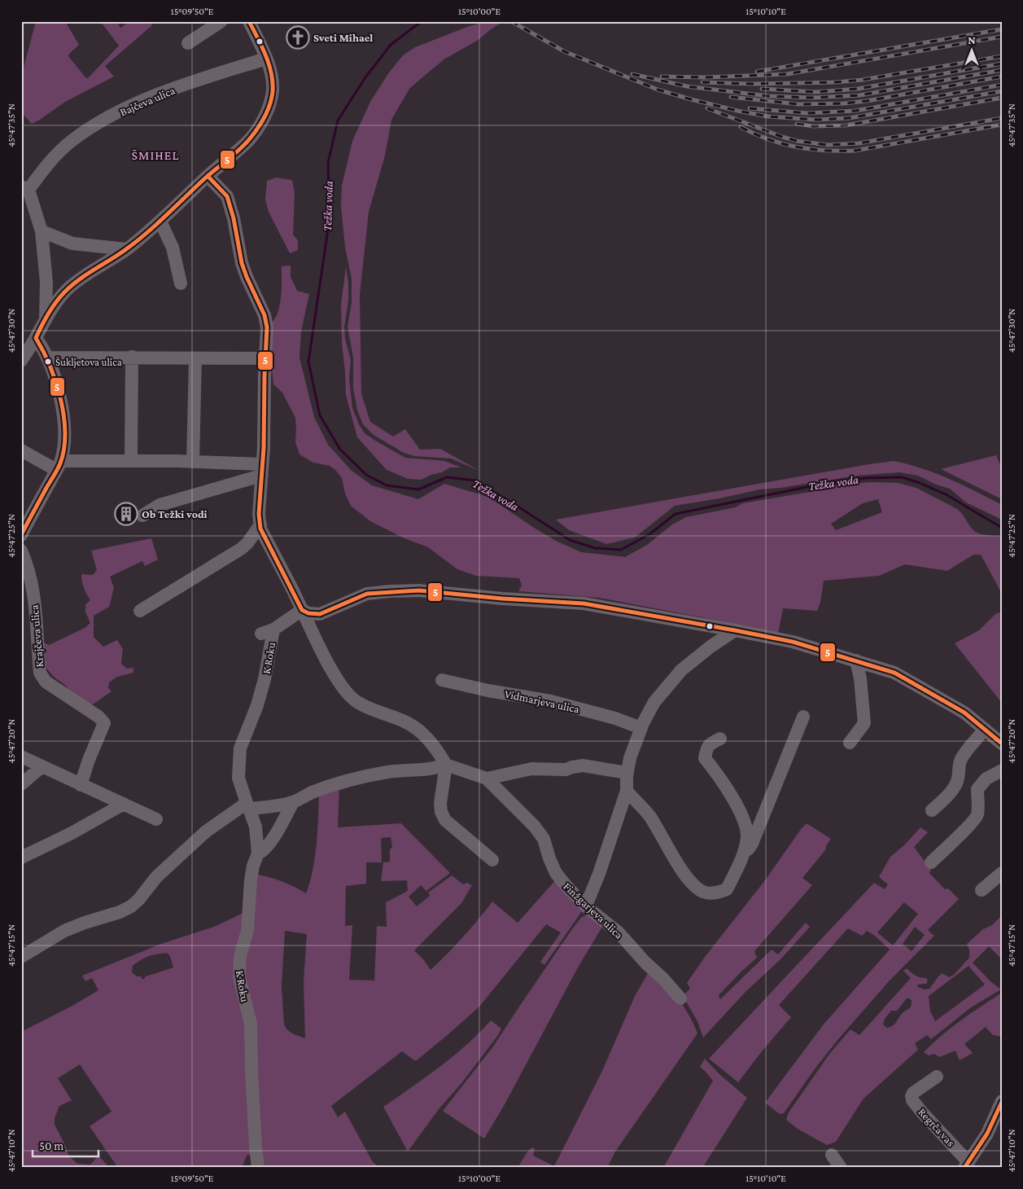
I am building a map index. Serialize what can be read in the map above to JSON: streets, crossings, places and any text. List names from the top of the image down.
{
  "streets": {
    "street": [
      "Bajčeva ulica",
      "Krajčeva ulica",
      "K Roku",
      "Vidmarjeva ulica",
      "Finžgarjeva ulica",
      "Regrča vas"
    ]
  },
  "districts": ["ŠMIHEL"],
  "water": ["Težka voda"],
  "places": {
    "church": ["Sveti Mihael"],
    "other": ["Šukljetova ulica"],
    "building": ["Ob Težki vodi"]
  },
  "lines": ["transit line 5"],
  "scale_bar": "50 m",
  "north": "top",
  "coordinates": [
    "15°09'50\"E",
    "15°10'00\"E",
    "15°10'10\"E",
    "45°47'35\"N",
    "45°47'30\"N",
    "45°47'25\"N",
    "45°47'20\"N",
    "45°47'15\"N",
    "45°47'10\"N"
  ]
}
